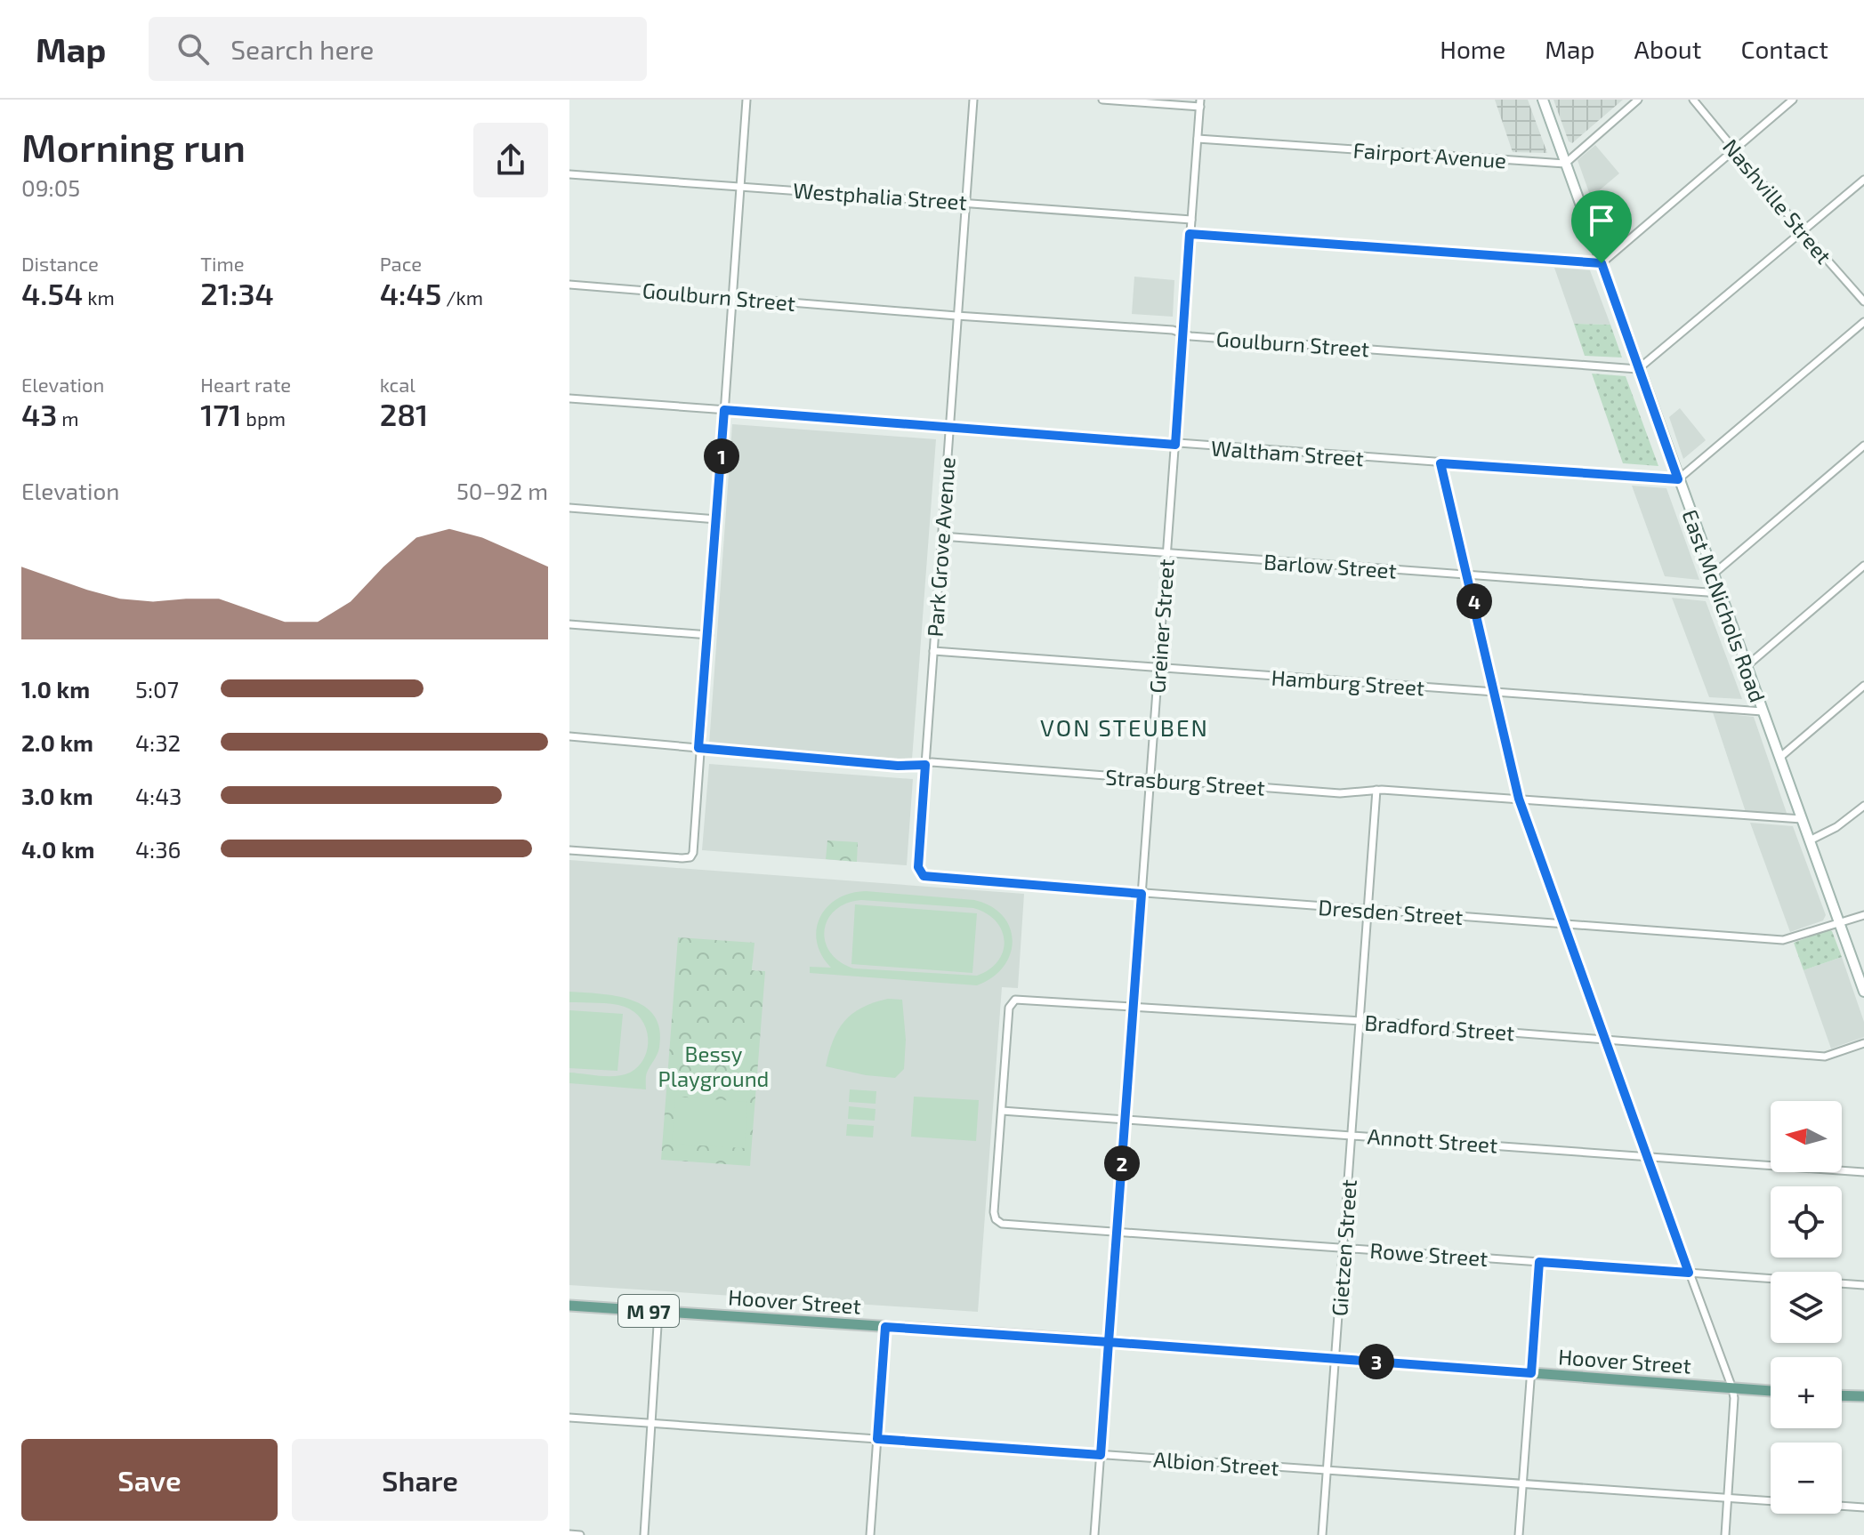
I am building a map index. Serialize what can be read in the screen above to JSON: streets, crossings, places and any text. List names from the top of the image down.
{
  "streets": {
    "main road": ["Hoover Street", "M 97"],
    "street": [
      "Fairport Avenue",
      "Westphalia Street",
      "Nashville Street",
      "Goulburn Street",
      "Waltham Street",
      "Park Grove Avenue",
      "Barlow Street",
      "East McNichols Road",
      "Greiner Street",
      "Hamburg Street",
      "Strasburg Street",
      "Dresden Street",
      "Bradford Street",
      "Annott Street",
      "Gietzen Street",
      "Rowe Street",
      "Albion Street"
    ]
  },
  "crossings": [
    ["Fairport Avenue", "East McNichols Road"],
    ["Fairport Avenue", "Greiner Street"],
    ["Westphalia Street", "Park Grove Avenue"],
    ["Westphalia Street", "Greiner Street"],
    ["Goulburn Street", "Park Grove Avenue"],
    ["Goulburn Street", "East McNichols Road"],
    ["Goulburn Street", "Greiner Street"],
    ["Waltham Street", "Park Grove Avenue"],
    ["Waltham Street", "East McNichols Road"],
    ["Waltham Street", "Greiner Street"],
    ["Park Grove Avenue", "Barlow Street"],
    ["Park Grove Avenue", "Hamburg Street"],
    ["Park Grove Avenue", "Strasburg Street"],
    ["Park Grove Avenue", "Dresden Street"],
    ["Barlow Street", "East McNichols Road"],
    ["Barlow Street", "Greiner Street"],
    ["East McNichols Road", "Hamburg Street"],
    ["East McNichols Road", "Strasburg Street"],
    ["East McNichols Road", "Dresden Street"],
    ["Greiner Street", "Hamburg Street"],
    ["Greiner Street", "Strasburg Street"],
    ["Greiner Street", "Dresden Street"],
    ["Greiner Street", "Bradford Street"],
    ["Greiner Street", "Annott Street"],
    ["Greiner Street", "Rowe Street"],
    ["Greiner Street", "Hoover Street"],
    ["Greiner Street", "Albion Street"],
    ["Strasburg Street", "Gietzen Street"],
    ["Dresden Street", "Gietzen Street"],
    ["Bradford Street", "Annott Street"],
    ["Bradford Street", "Gietzen Street"],
    ["Bradford Street", "Rowe Street"],
    ["Annott Street", "Gietzen Street"],
    ["Annott Street", "Rowe Street"],
    ["Gietzen Street", "Rowe Street"],
    ["Gietzen Street", "Hoover Street"],
    ["Gietzen Street", "Albion Street"]
  ],
  "districts": ["VON STEUBEN"],
  "parks": ["Bessy Playground"],
  "north": "left",
  "page": {
    "header": "Map",
    "search": "Search here",
    "nav": [
      "Home",
      "Map",
      "About",
      "Contact"
    ],
    "heading": ["Morning run", "09:05"],
    "stats": [
      ["Distance", "4.54 km"],
      ["Time", "21:34"],
      ["Pace", "4:45 /km"],
      ["Elevation", "43 m"],
      ["Heart rate", "171 bpm"],
      ["kcal", "281"]
    ],
    "pins": [
      "1",
      "4",
      "2",
      "3"
    ],
    "chart": ["Elevation", "50–92 m"],
    "list": [
      {
        "name": "1.0 km",
        "note": "5:07"
      },
      {
        "name": "2.0 km",
        "note": "4:32"
      },
      {
        "name": "3.0 km",
        "note": "4:43"
      },
      {
        "name": "4.0 km",
        "note": "4:36"
      }
    ],
    "map_buttons": ["+", "−"],
    "buttons": ["Save", "Share"]
  }
}
